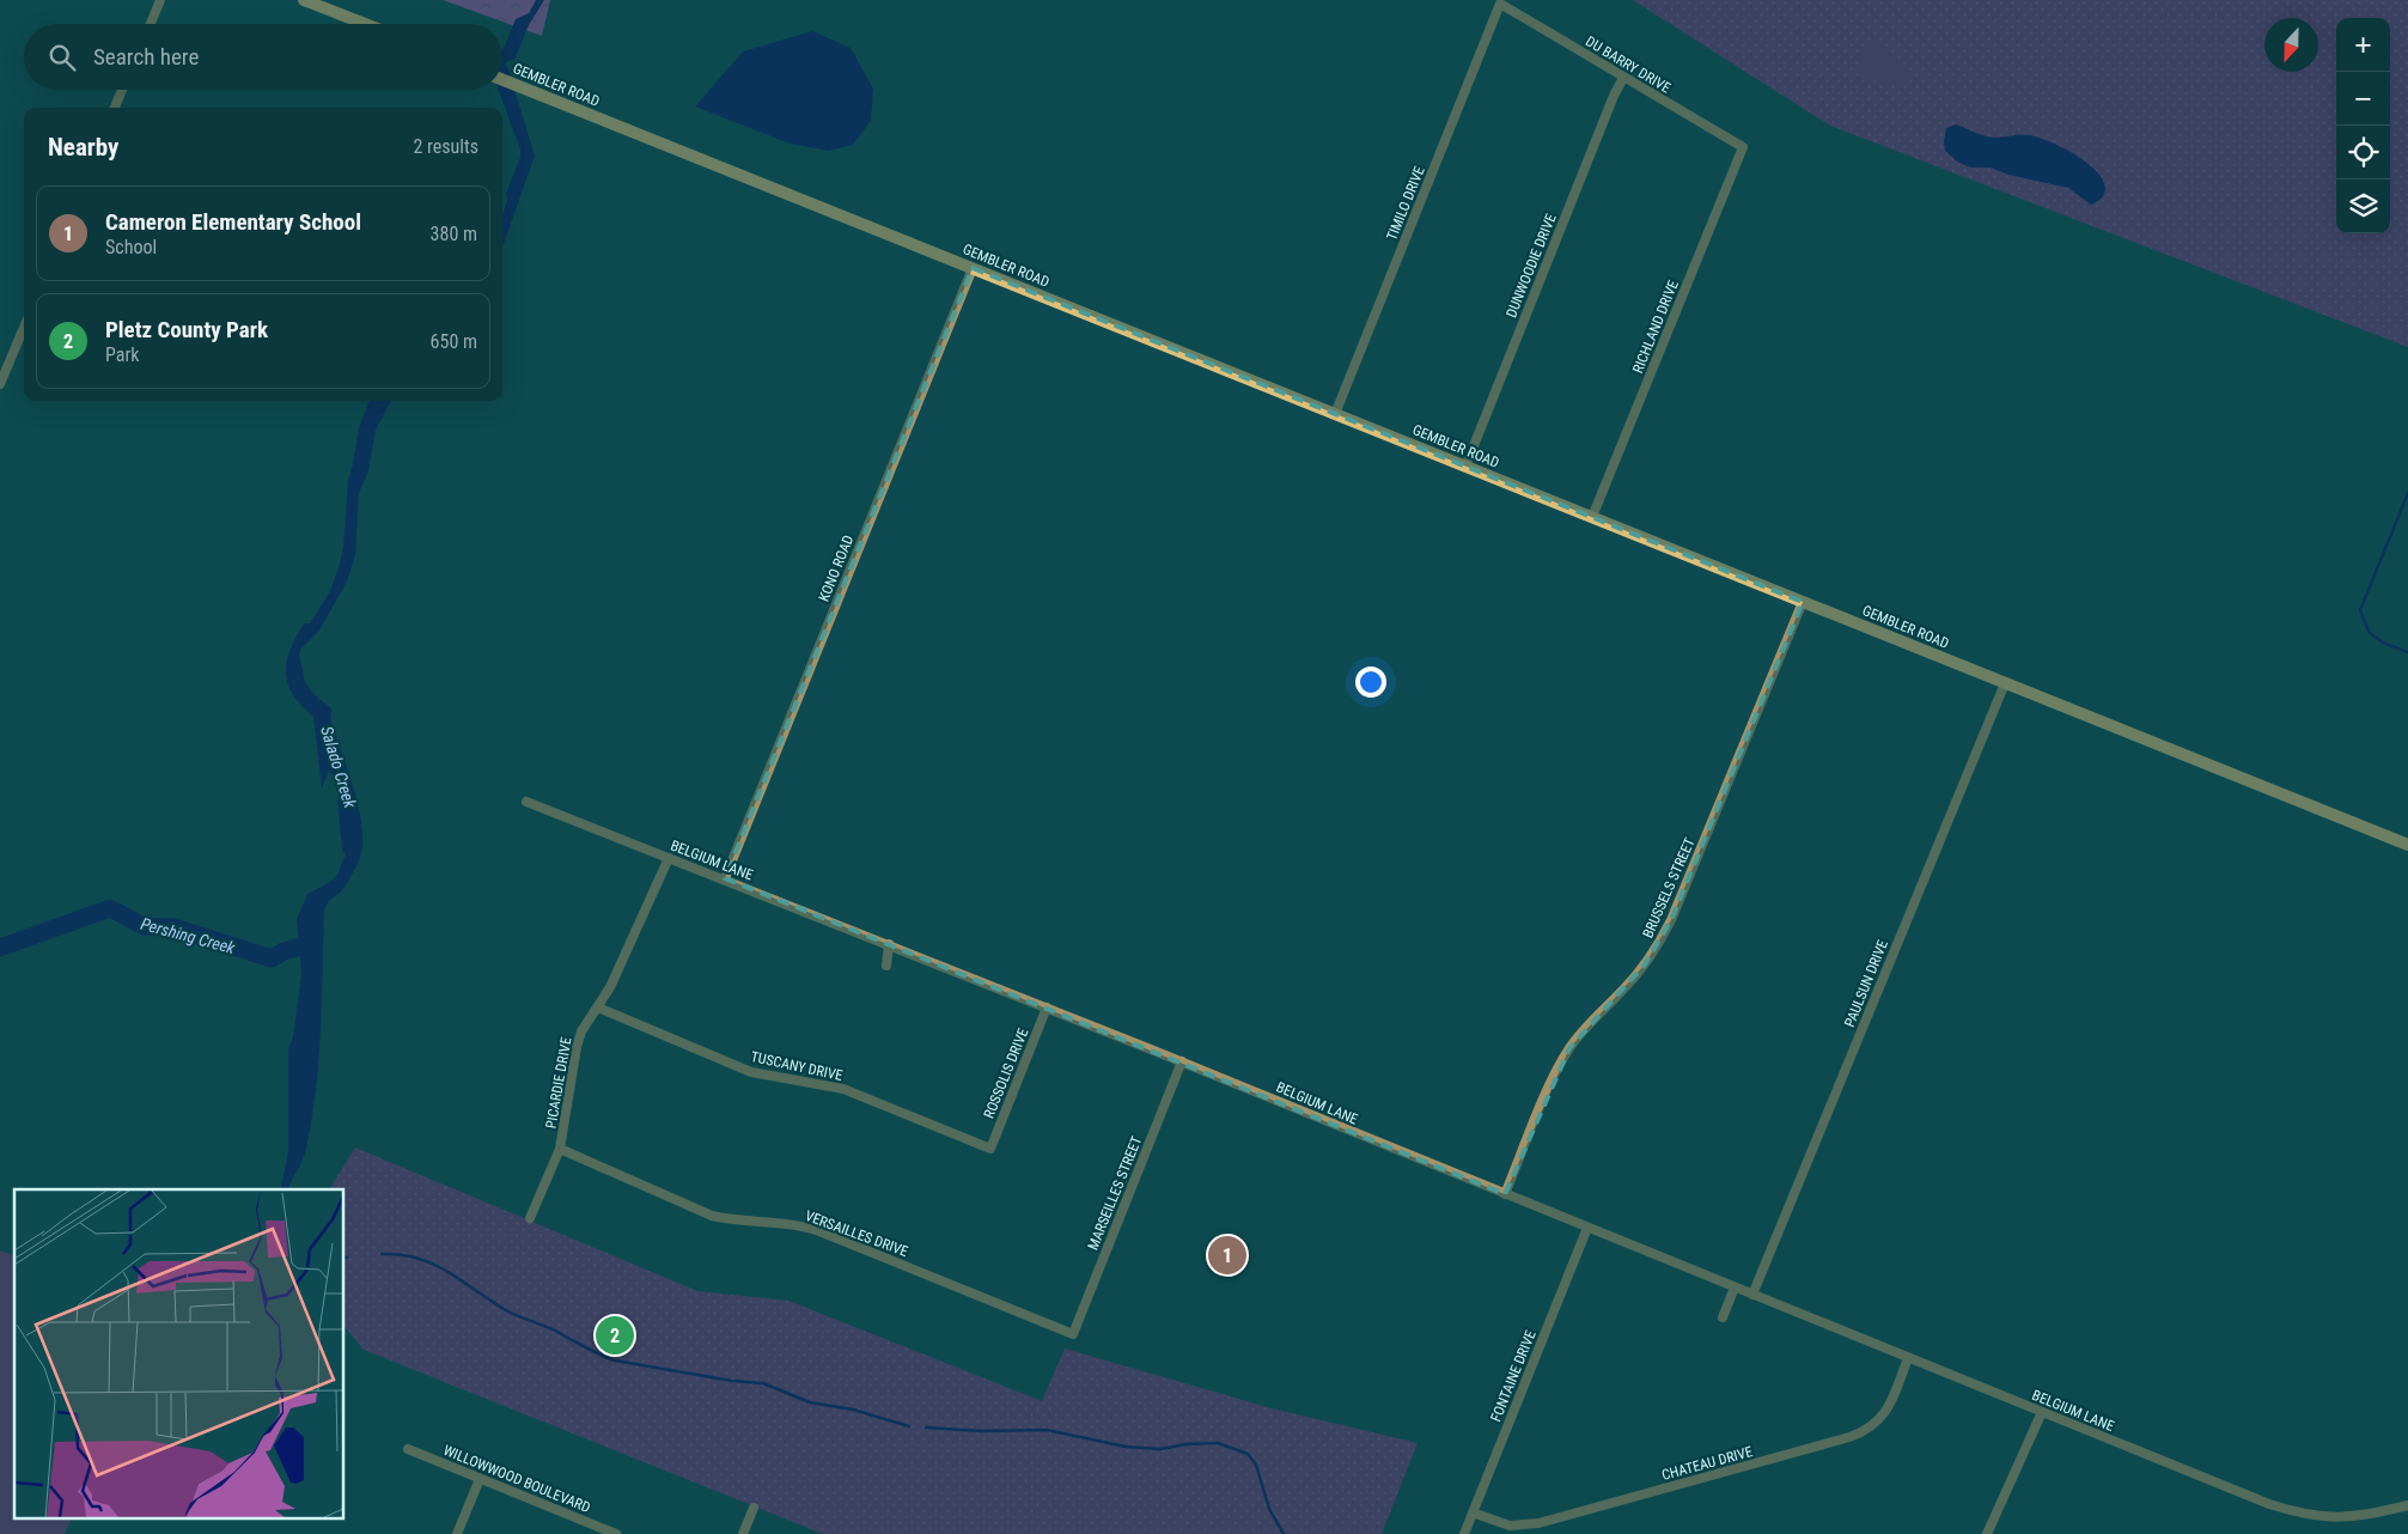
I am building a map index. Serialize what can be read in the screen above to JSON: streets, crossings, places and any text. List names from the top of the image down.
{
  "streets": {
    "main road": ["GEMBLER ROAD"],
    "street": [
      "DU BARRY DRIVE",
      "TIMILO DRIVE",
      "DUNWOODIE DRIVE",
      "RICHLAND DRIVE",
      "KONO ROAD",
      "BELGIUM LANE",
      "BRUSSELS STREET",
      "PAULSUN DRIVE",
      "TUSCANY DRIVE",
      "ROSSOLIS DRIVE",
      "PICARDIE DRIVE",
      "MARSEILLES STREET",
      "VERSAILLES DRIVE",
      "FONTAINE DRIVE",
      "CHATEAU DRIVE",
      "WILLOWWOOD BOULEVARD"
    ]
  },
  "crossings": [
    ["DU BARRY DRIVE", "TIMILO DRIVE"],
    ["DU BARRY DRIVE", "DUNWOODIE DRIVE"],
    ["DU BARRY DRIVE", "RICHLAND DRIVE"],
    ["GEMBLER ROAD", "TIMILO DRIVE"],
    ["GEMBLER ROAD", "DUNWOODIE DRIVE"],
    ["GEMBLER ROAD", "RICHLAND DRIVE"],
    ["GEMBLER ROAD", "KONO ROAD"],
    ["GEMBLER ROAD", "BRUSSELS STREET"],
    ["GEMBLER ROAD", "PAULSUN DRIVE"],
    ["KONO ROAD", "BELGIUM LANE"],
    ["BELGIUM LANE", "BRUSSELS STREET"],
    ["BELGIUM LANE", "PAULSUN DRIVE"],
    ["BELGIUM LANE", "ROSSOLIS DRIVE"],
    ["BELGIUM LANE", "PICARDIE DRIVE"],
    ["BELGIUM LANE", "MARSEILLES STREET"],
    ["BELGIUM LANE", "FONTAINE DRIVE"],
    ["BELGIUM LANE", "CHATEAU DRIVE"],
    ["TUSCANY DRIVE", "ROSSOLIS DRIVE"],
    ["TUSCANY DRIVE", "PICARDIE DRIVE"],
    ["PICARDIE DRIVE", "VERSAILLES DRIVE"],
    ["MARSEILLES STREET", "VERSAILLES DRIVE"],
    ["FONTAINE DRIVE", "CHATEAU DRIVE"]
  ],
  "water": ["Salado Creek", "Pershing Creek"],
  "north": "bottom",
  "page": {
    "map_buttons": ["+", "−"],
    "search": "Search here",
    "heading": ["Nearby", "2 results"],
    "list": [
      {
        "mark": "1",
        "name": "Cameron Elementary School",
        "note": "School",
        "value": "380 m"
      },
      {
        "mark": "2",
        "name": "Pletz County Park",
        "note": "Park",
        "value": "650 m"
      }
    ],
    "pins": ["1", "2"]
  }
}
